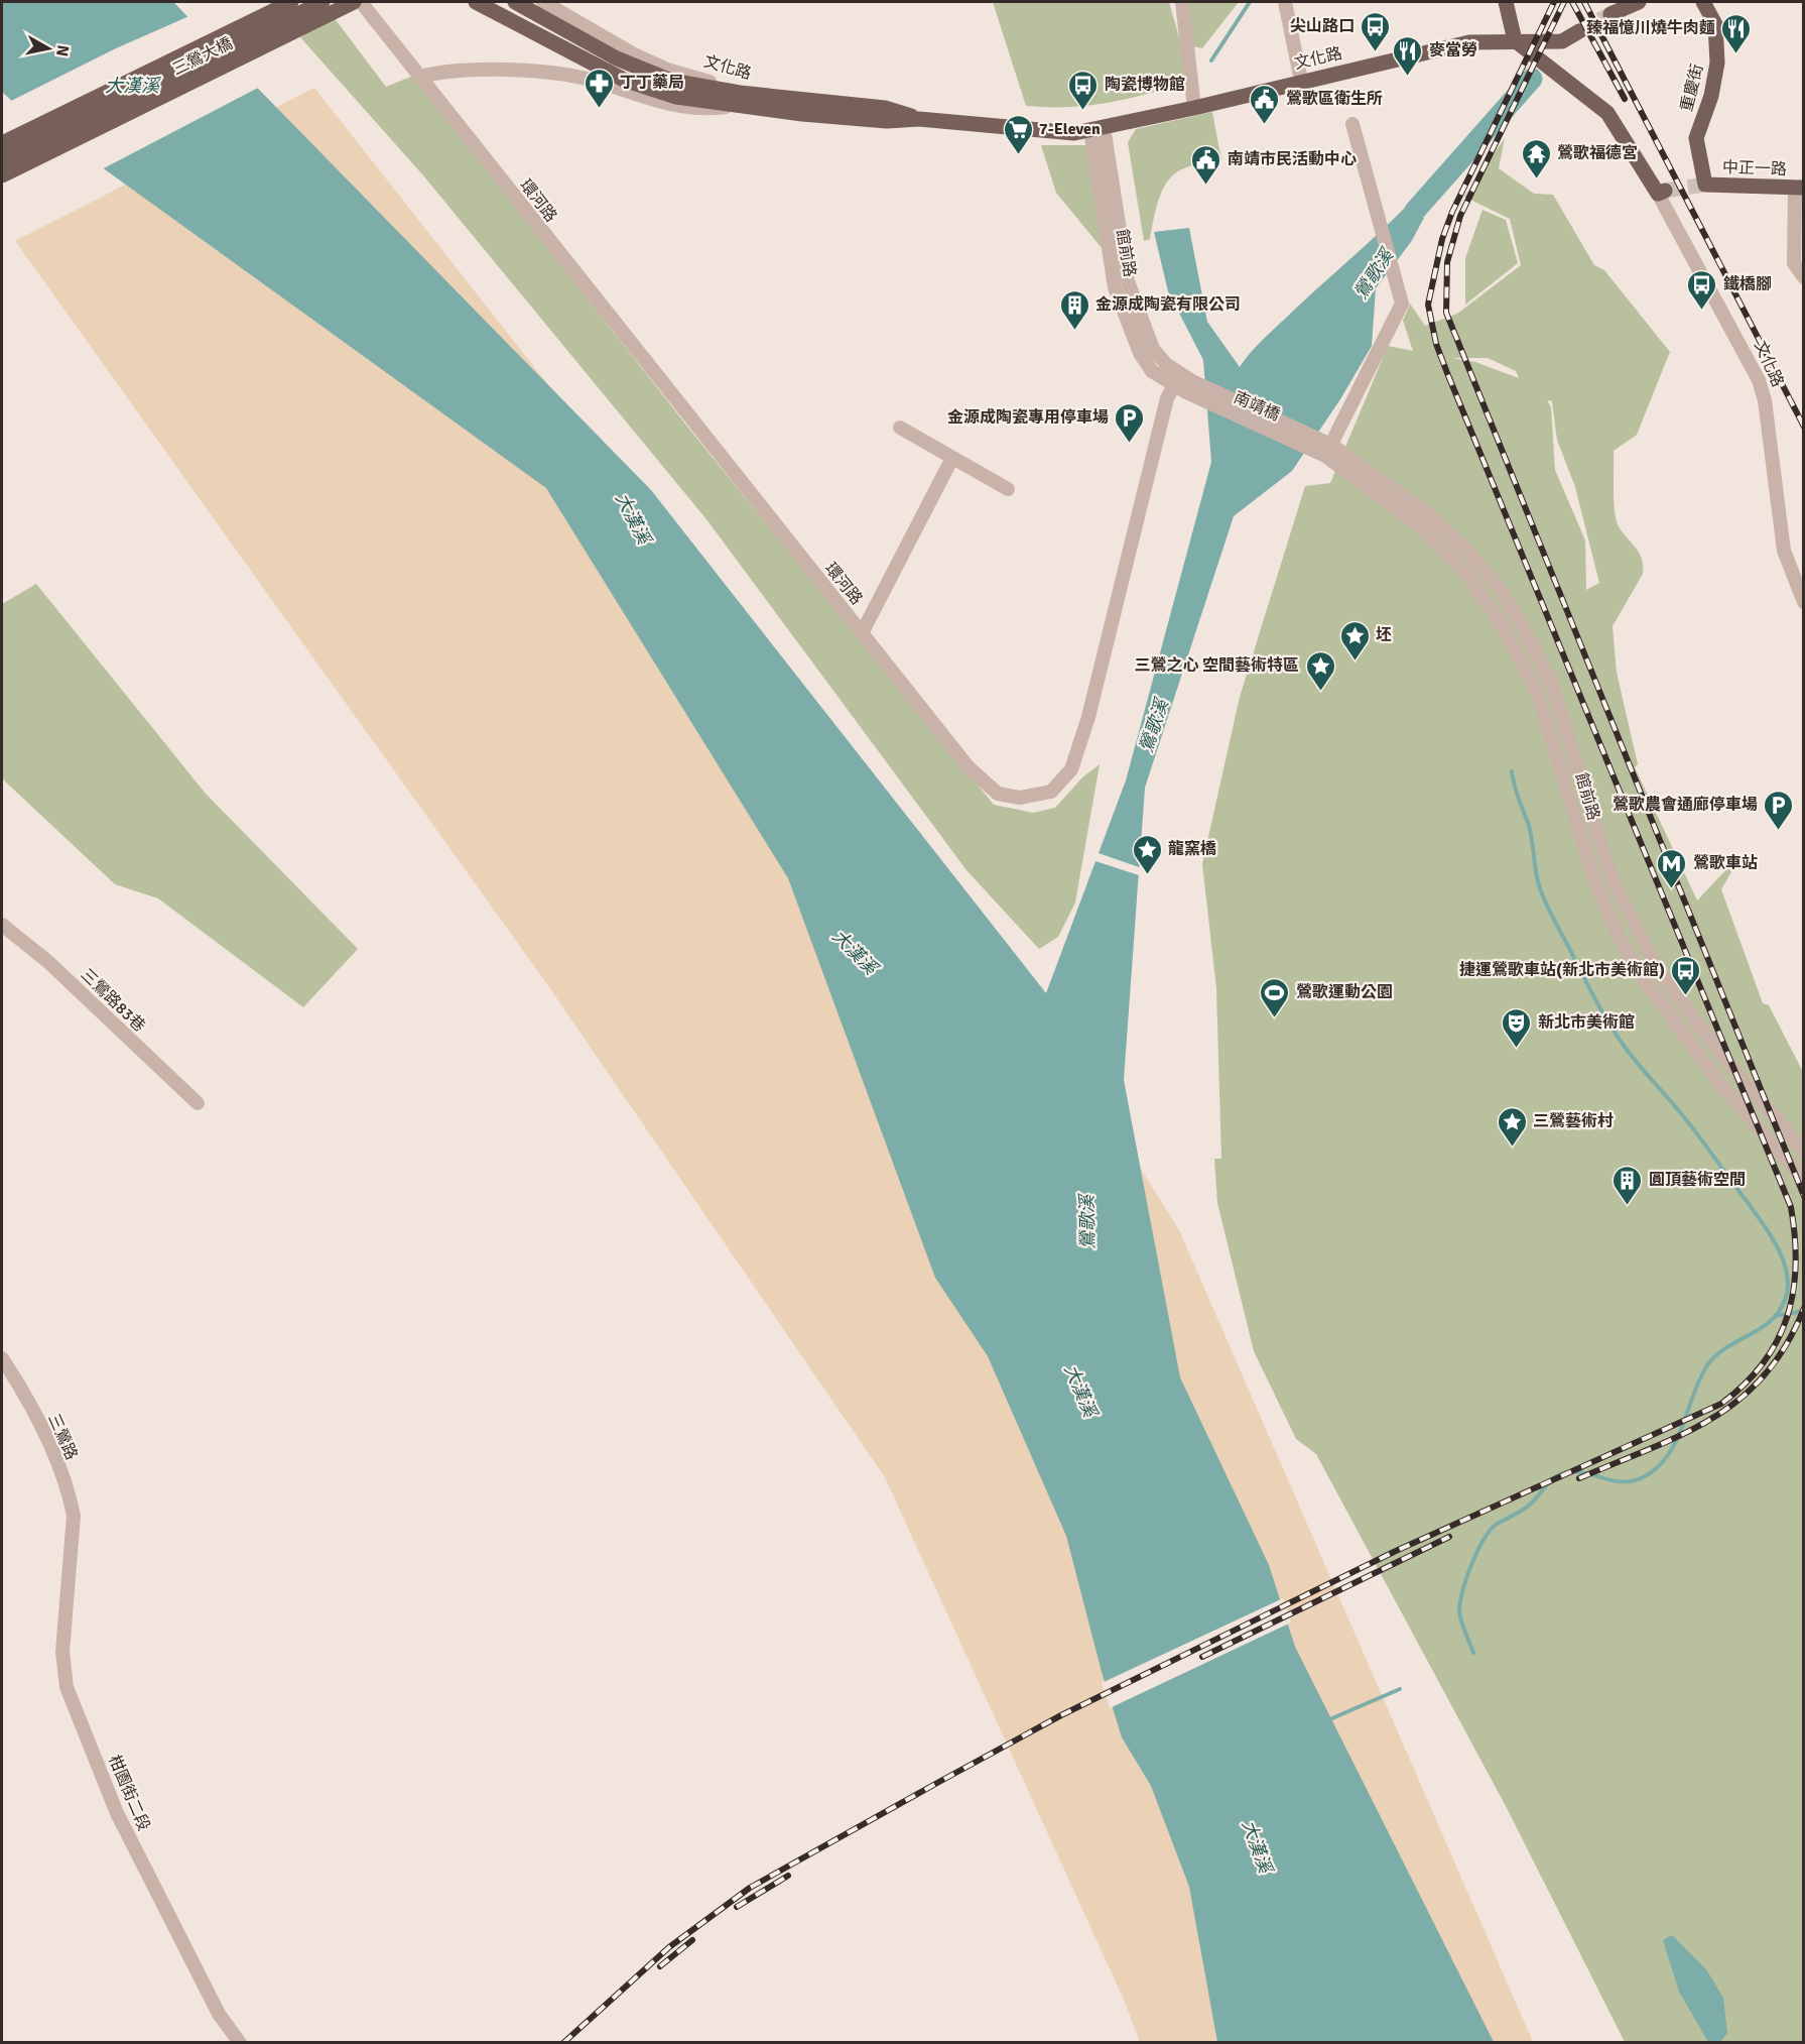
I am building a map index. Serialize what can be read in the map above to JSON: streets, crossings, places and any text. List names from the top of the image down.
{
  "streets": {
    "main road": [
      "三鶯大橋",
      "文化路",
      "重慶街",
      "中正一路"
    ],
    "street": [
      "環河路",
      "館前路",
      "南靖橋",
      "三鶯路83巷",
      "三鶯路",
      "柑園街二段"
    ]
  },
  "crossings": [
    ["文化路", "館前路"],
    ["重慶街", "中正一路"],
    ["環河路", "館前路"],
    ["環河路", "南靖橋"],
    ["館前路", "南靖橋"],
    ["三鶯路", "柑園街二段"]
  ],
  "water": ["大漢溪", "鶯歌溪"],
  "places": {
    "bus stop": [
      "尖山路口",
      "陶瓷博物館",
      "鐵橋腳",
      "捷運鶯歌車站(新北市美術館)"
    ],
    "restaurant": ["臻福憶川燒牛肉麵", "麥當勞"],
    "pharmacy": ["丁丁藥局"],
    "public building": ["鶯歌區衛生所", "南靖市民活動中心"],
    "supermarket": ["7-Eleven"],
    "temple": ["鶯歌福德宮"],
    "building": ["金源成陶瓷有限公司", "圓頂藝術空間"],
    "parking": ["金源成陶瓷專用停車場", "鶯歌農會通廊停車場"],
    "place": [
      "坯",
      "三鶯之心 空間藝術特區",
      "龍窯橋",
      "三鶯藝術村"
    ],
    "metro station": ["鶯歌車站"],
    "sports": ["鶯歌運動公園"],
    "theatre": ["新北市美術館"]
  },
  "north": "right"
}
